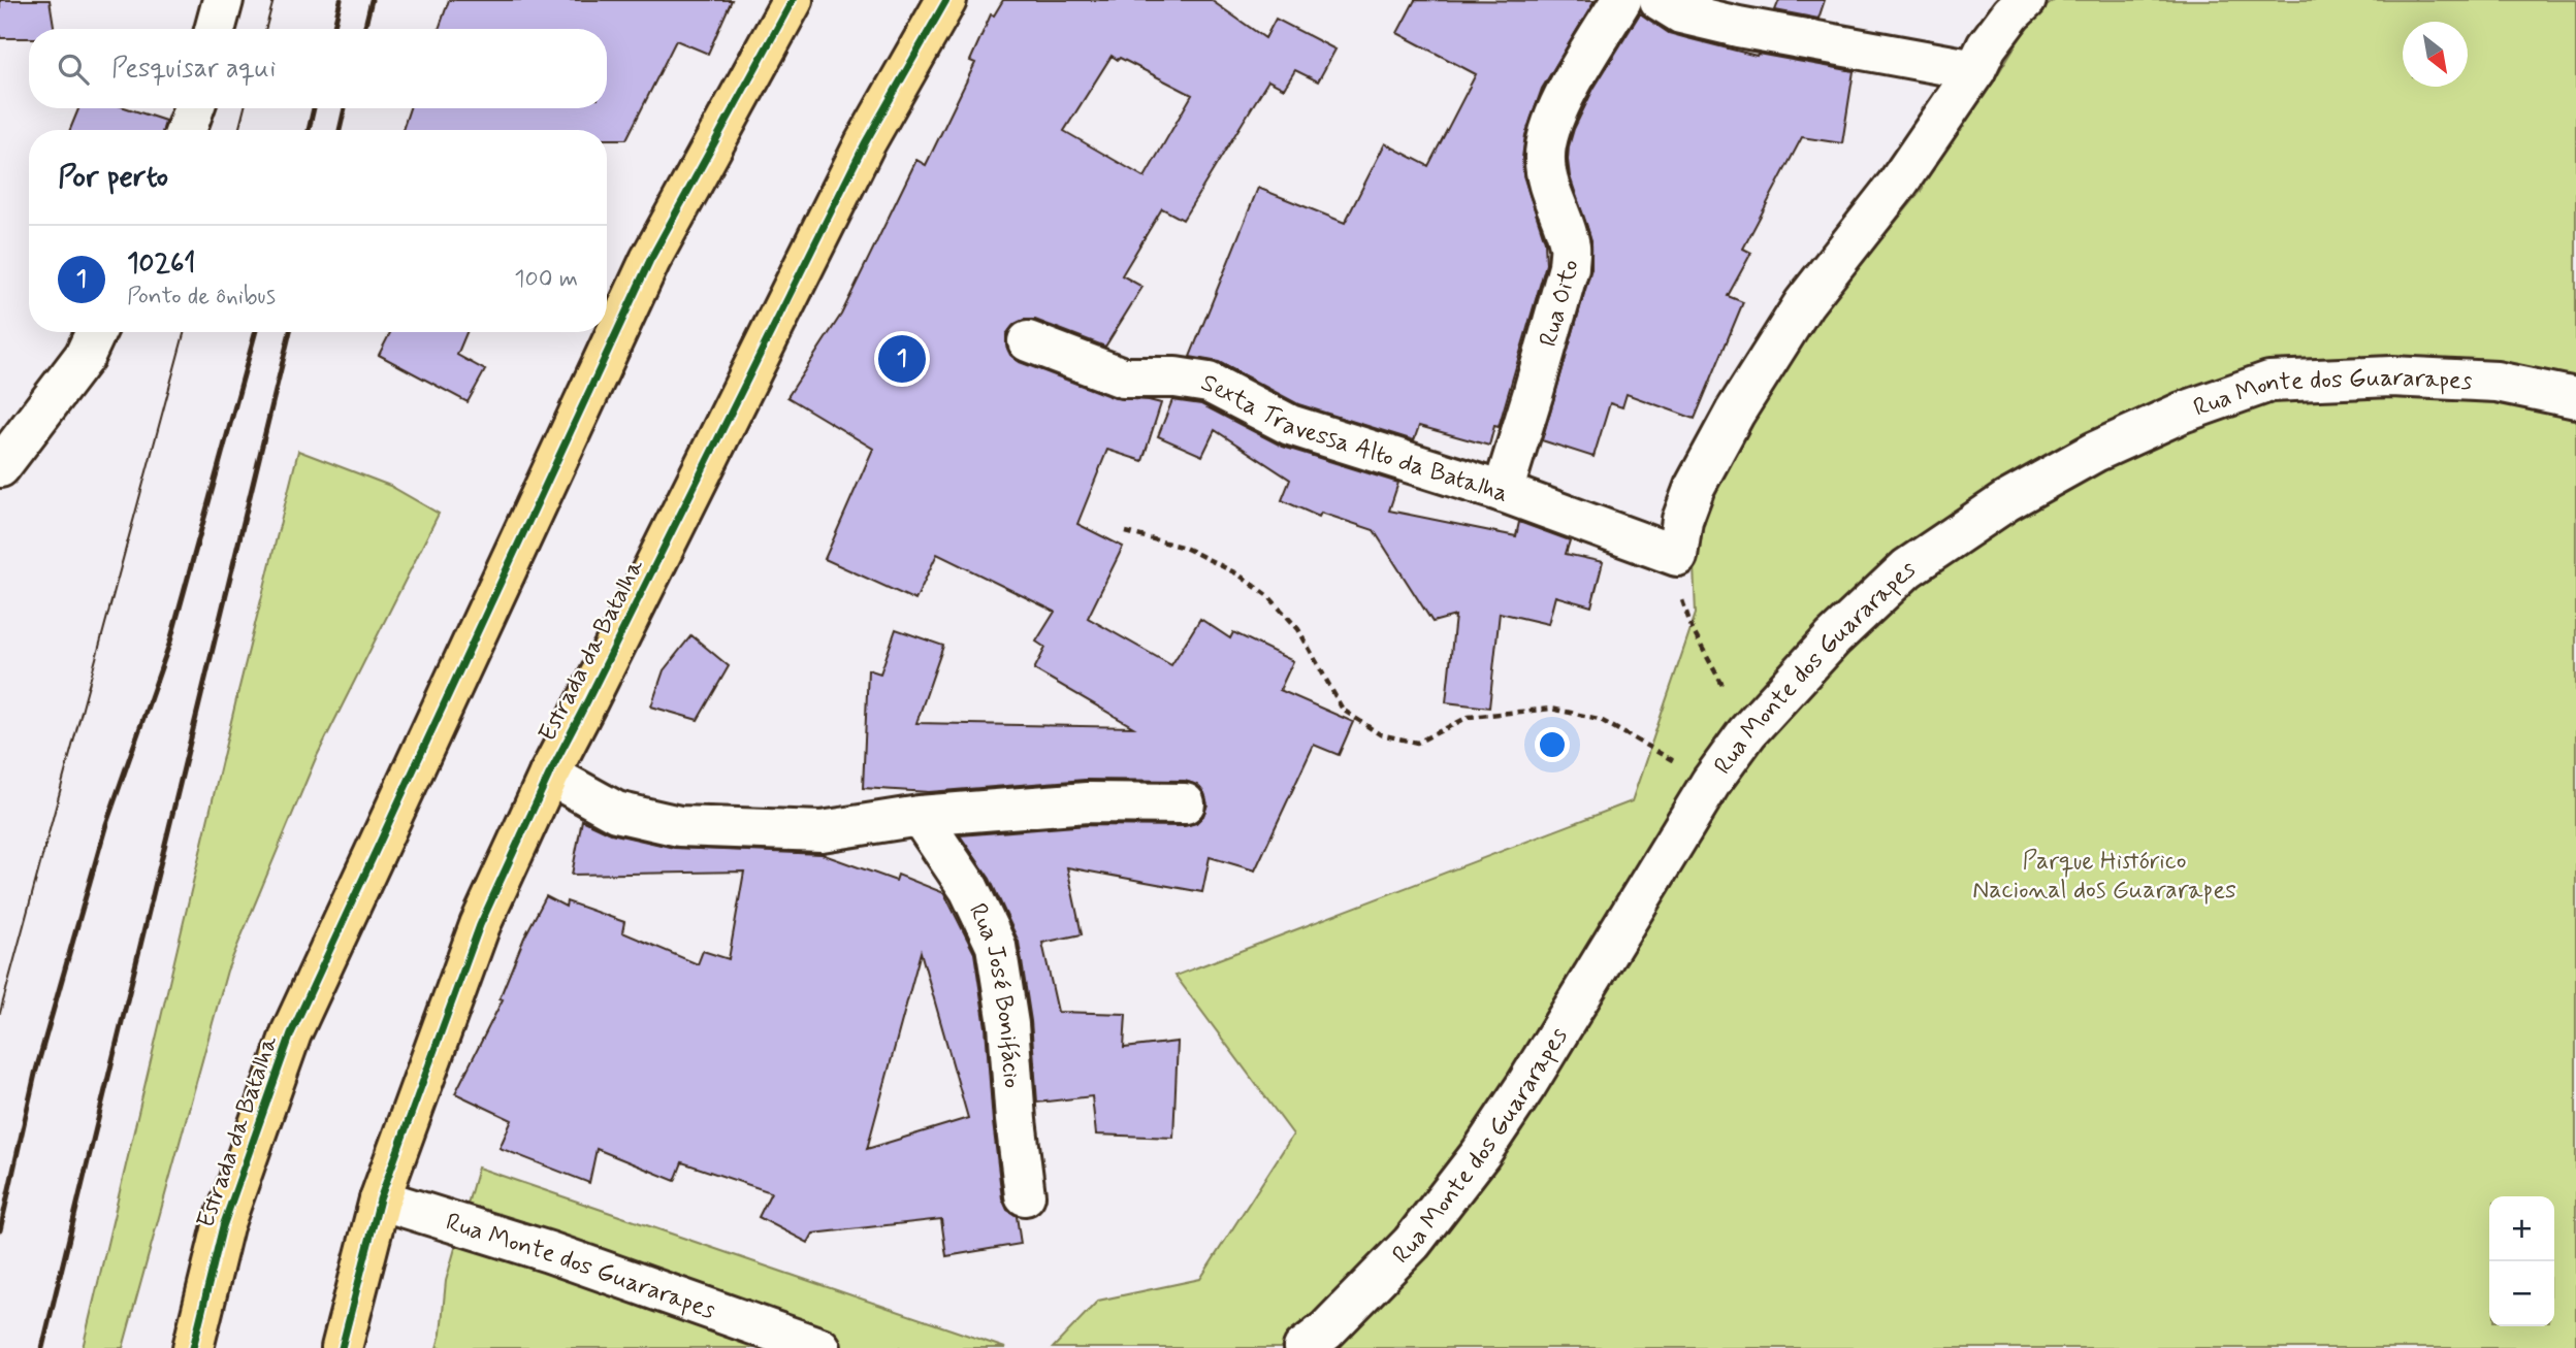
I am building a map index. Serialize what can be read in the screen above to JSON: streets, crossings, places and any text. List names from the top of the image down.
{
  "streets": {
    "highway": ["Estrada da Batalha"],
    "street": [
      "Rua Oito",
      "Rua Monte dos Guararapes",
      "Sexta Travessa Alto da Batalha",
      "Rua José Bonifácio"
    ]
  },
  "crossings": [
    ["Rua Oito", "Sexta Travessa Alto da Batalha"],
    ["Rua Monte dos Guararapes", "Estrada da Batalha"]
  ],
  "parks": ["Parque Histórico Nacional dos Guararapes"],
  "north": "bottom right",
  "page": {
    "search": "Pesquisar aqui",
    "heading": "Por perto",
    "list": [
      {
        "mark": "1",
        "name": "10261",
        "note": "Ponto de ônibus",
        "value": "100 m"
      }
    ],
    "pins": "1",
    "map_buttons": ["+", "−"]
  }
}
